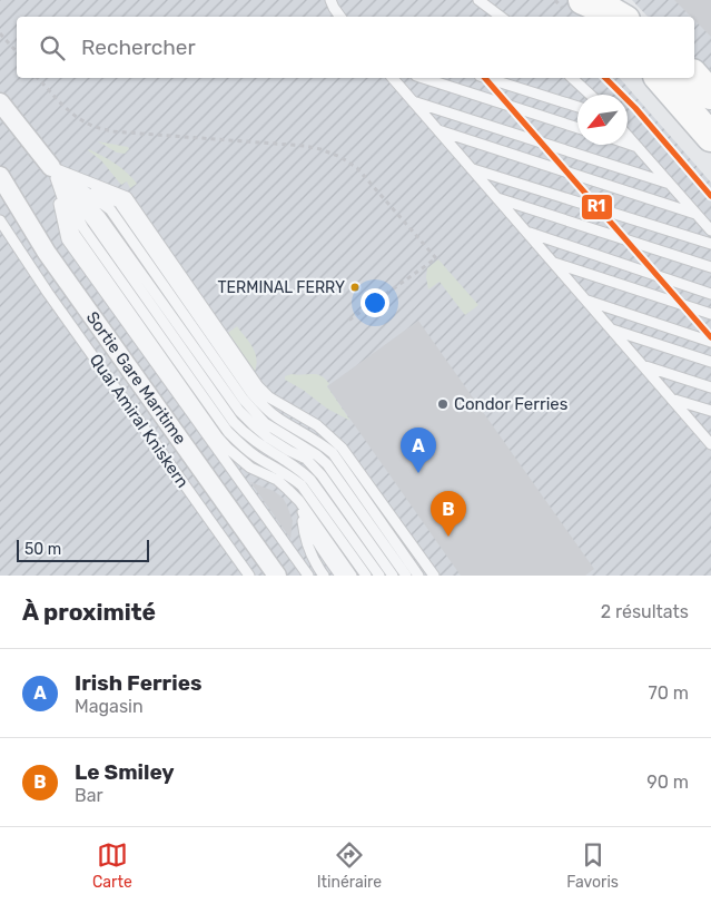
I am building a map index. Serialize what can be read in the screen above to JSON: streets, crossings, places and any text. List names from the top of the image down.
{
  "streets": {
    "street": ["Sortie Gare Maritime"],
    "lane": ["Quai Amiral Kniskern"]
  },
  "places": ["TERMINAL FERRY", "Condor Ferries"],
  "lines": ["transit line R1"],
  "scale_bar": "50 m",
  "north": "bottom left",
  "page": {
    "search": "Rechercher",
    "pins": ["A", "B"],
    "scale": "50 m",
    "heading": ["À proximité", "2 résultats"],
    "list": [
      {
        "mark": "A",
        "name": "Irish Ferries",
        "note": "Magasin",
        "value": "70 m"
      },
      {
        "mark": "B",
        "name": "Le Smiley",
        "note": "Bar",
        "value": "90 m"
      }
    ],
    "nav": ["Carte", "Itinéraire", "Favoris"]
  }
}
